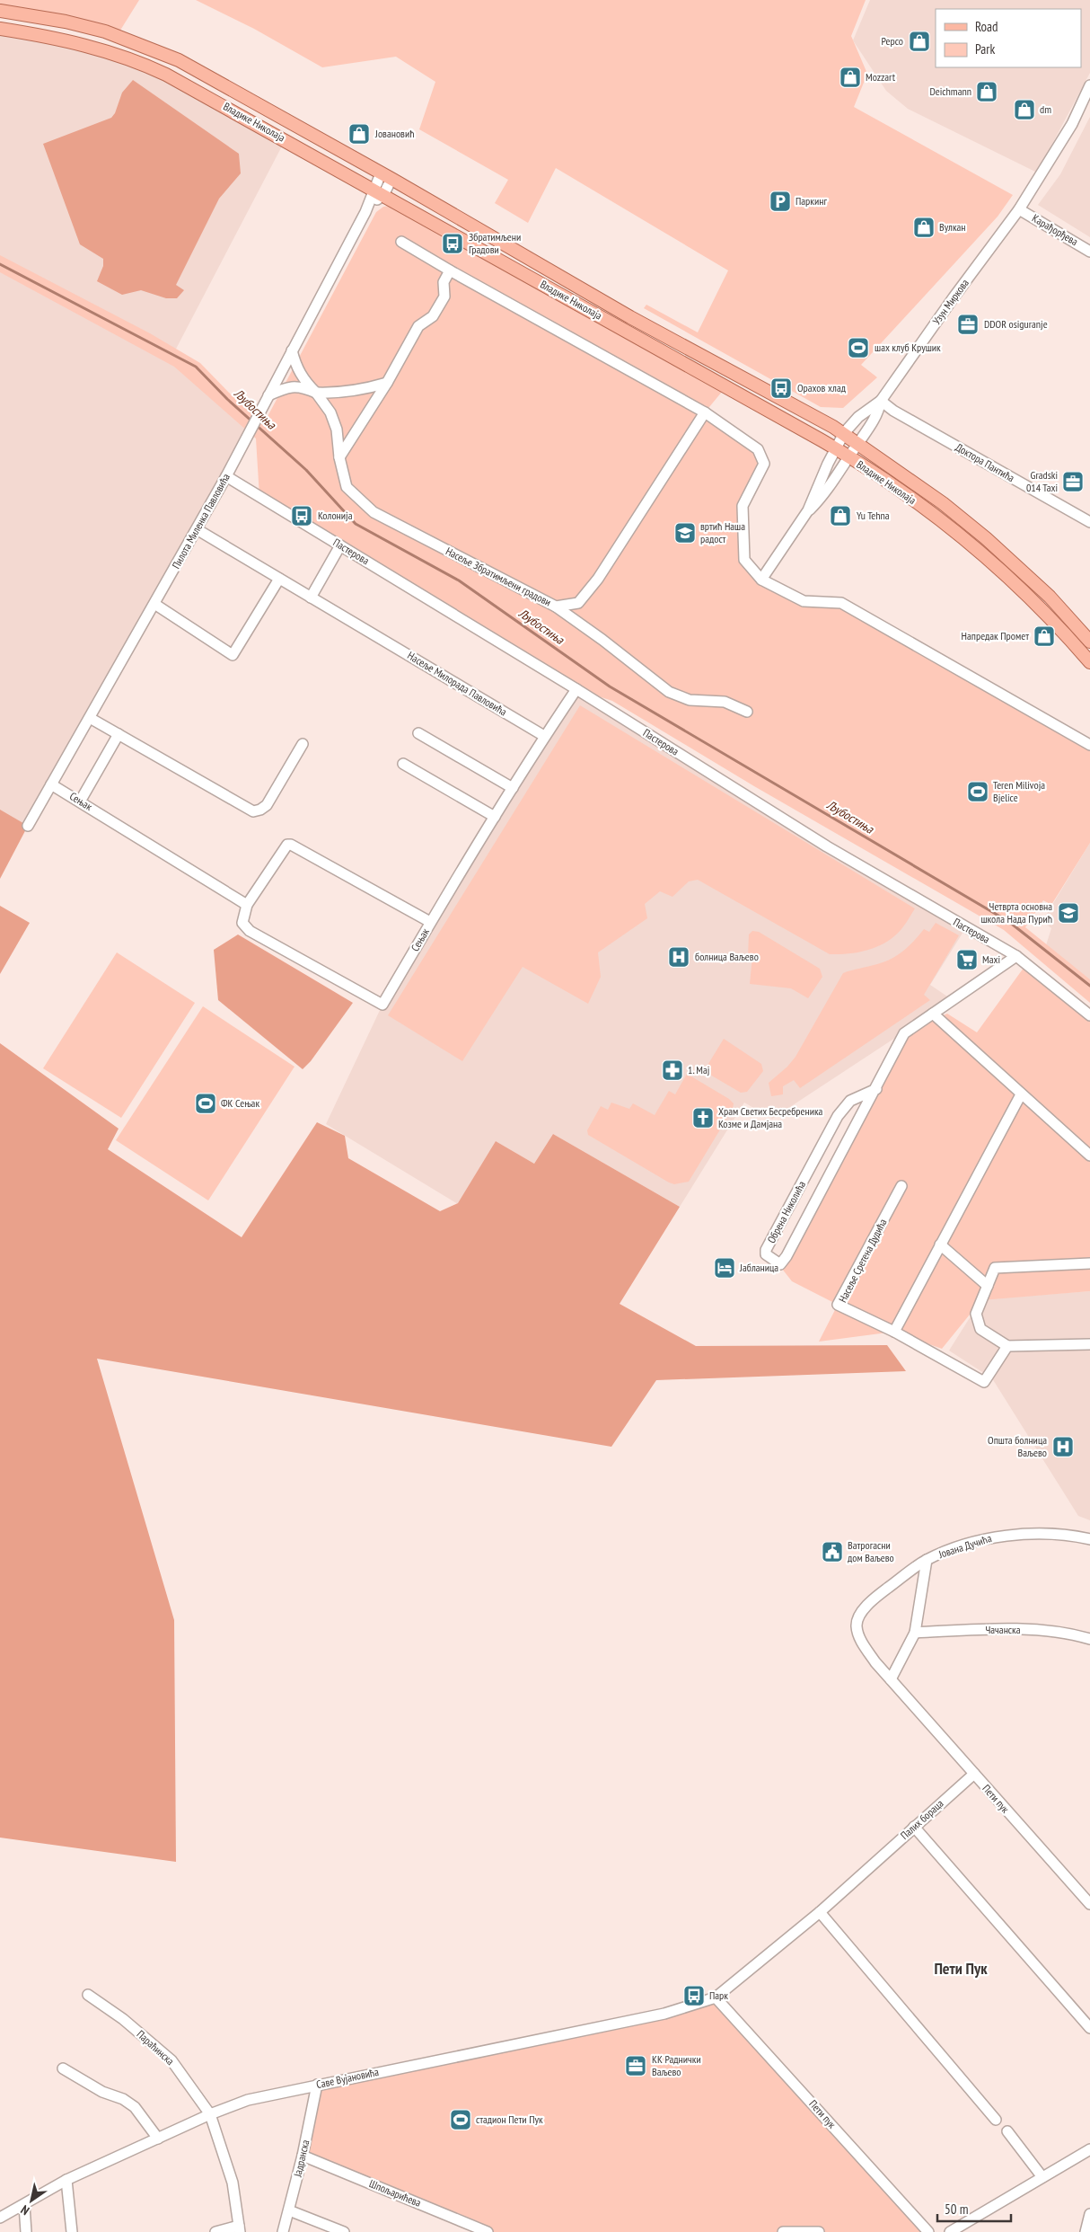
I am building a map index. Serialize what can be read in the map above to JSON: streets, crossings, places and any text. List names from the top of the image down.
{
  "streets": {
    "main road": ["Владике Николаја"],
    "street": [
      "Карађорђева",
      "Узун Миркова",
      "Доктора Пантића",
      "Пилота Миленка Павловића",
      "Пастерова",
      "Насеље Збратимљени градови",
      "Насеље Милорада Павловића",
      "Сењак",
      "Обрена Николића",
      "Насеље Сретена Дудића",
      "Јована Дучића",
      "Чачанска",
      "Пети пук",
      "Палих бораца",
      "Параћинска",
      "Саве Вујановића",
      "Јадранска",
      "Шпољарићева"
    ]
  },
  "crossings": [
    ["Владике Николаја", "Узун Миркова"],
    ["Владике Николаја", "Пилота Миленка Павловића"],
    ["Карађорђева", "Узун Миркова"],
    ["Узун Миркова", "Доктора Пантића"],
    ["Пилота Миленка Павловића", "Пастерова"],
    ["Пилота Миленка Павловића", "Насеље Збратимљени градови"],
    ["Пилота Миленка Павловића", "Насеље Милорада Павловића"],
    ["Пилота Миленка Павловића", "Сењак"],
    ["Пастерова", "Обрена Николића"],
    ["Пети пук", "Палих бораца"],
    ["Пети пук", "Саве Вујановића"],
    ["Палих бораца", "Саве Вујановића"],
    ["Параћинска", "Саве Вујановића"],
    ["Саве Вујановића", "Јадранска"],
    ["Јадранска", "Шпољарићева"]
  ],
  "districts": ["Пети Пук"],
  "water": ["Љубостиња"],
  "places": {
    "shop": [
      "Pepco",
      "Mozzart",
      "Deichmann",
      "dm",
      "Јовановић",
      "Вулкан",
      "Yu Tehna",
      "Напредак Промет"
    ],
    "parking": ["Паркинг"],
    "bus stop": [
      "Збратимљени Градови",
      "Орахов хлад",
      "Колонија",
      "Парк"
    ],
    "office": ["DDOR osiguranje", "Gradski 014 Taxi", "КК Раднички Ваљево"],
    "sports": [
      "шах клуб Крушик",
      "Teren Milivoja Bjelice",
      "ФК Сењак",
      "стадион Пети Пук"
    ],
    "school or university": ["вртић Наша радост", "Четврта основна школа Нада Пурић"],
    "hospital": ["болница Ваљево", "Општа болница Ваљево"],
    "supermarket": ["Maxi"],
    "pharmacy": ["1. Мај"],
    "church": ["Храм Светих Бесребреника Козме и Дамјана"],
    "hotel": ["Јабланица"],
    "public building": ["Ватрогасни дом Ваљево"]
  },
  "legend": ["Road", "Park"],
  "scale_bar": "50 m",
  "north": "bottom left"
}
